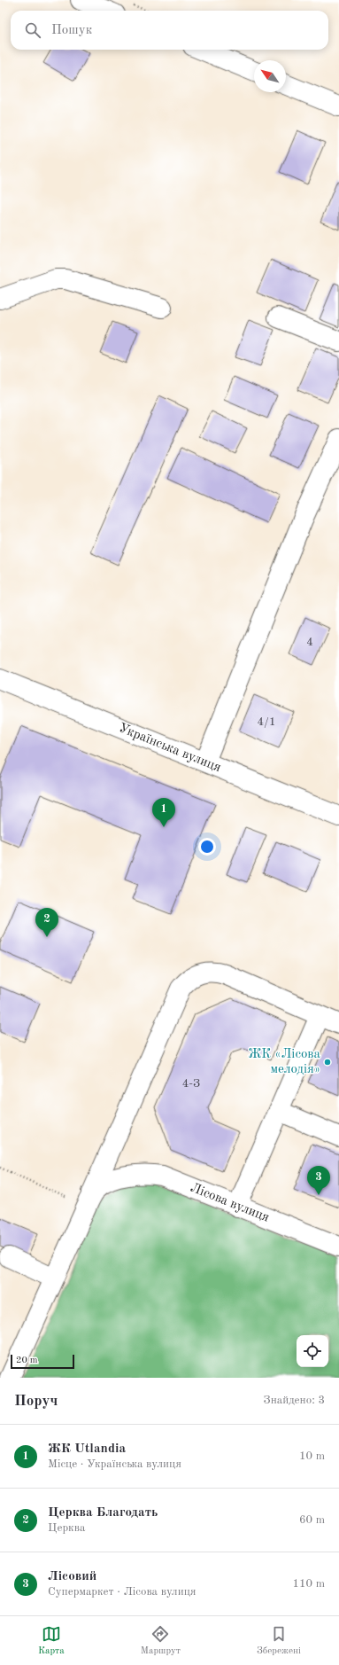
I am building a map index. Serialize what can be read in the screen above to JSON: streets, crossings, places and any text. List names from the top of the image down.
{
  "streets": {
    "street": ["Українська вулиця", "Лісова вулиця"]
  },
  "places": ["ЖК «Лісова мелодія»"],
  "house_numbers": ["4", "4/1", "4-З"],
  "scale_bar": "20 m",
  "north": "top left",
  "page": {
    "search": "Пошук",
    "pins": ["1", "2", "3"],
    "scale": "20 m",
    "heading": ["Поруч", "Знайдено: 3"],
    "list": [
      {
        "mark": "1",
        "name": "ЖК Utlandia",
        "note": "Місце · Українська вулиця",
        "value": "10 m"
      },
      {
        "mark": "2",
        "name": "Церква Благодать",
        "note": "Церква",
        "value": "60 m"
      },
      {
        "mark": "3",
        "name": "Лісовий",
        "note": "Супермаркет · Лісова вулиця",
        "value": "110 m"
      }
    ],
    "nav": ["Карта", "Маршрут", "Збережені"]
  }
}
